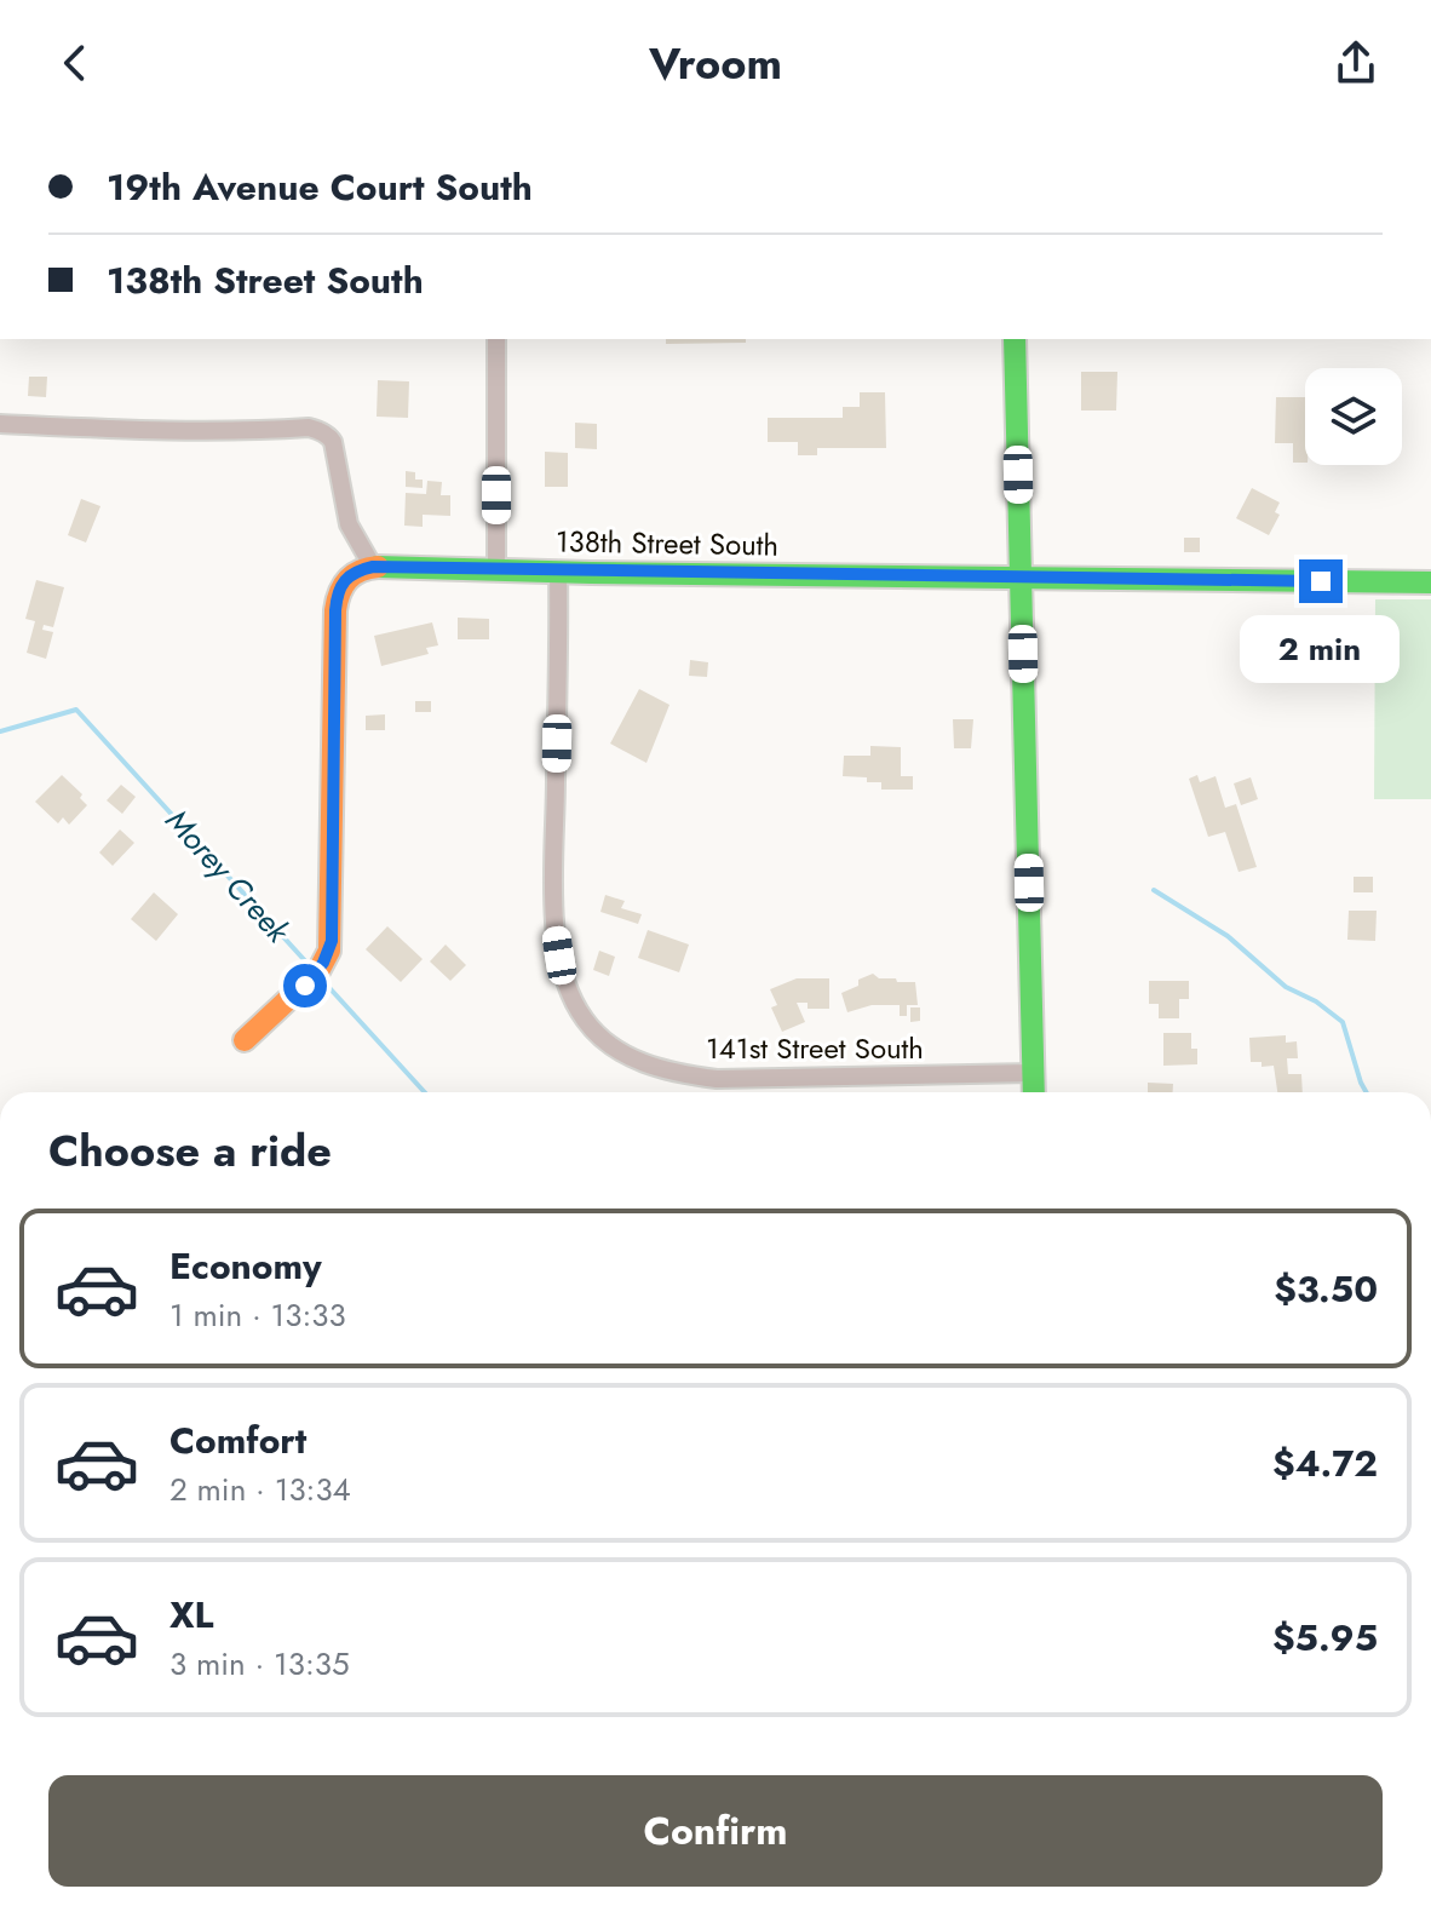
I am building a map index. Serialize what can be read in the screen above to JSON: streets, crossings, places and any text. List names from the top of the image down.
{
  "streets": {
    "street": ["138th Street South", "141st Street South"]
  },
  "crossings": [
    ["138th Street South", "141st Street South"]
  ],
  "water": ["Morey Creek"],
  "page": {
    "header": "Vroom",
    "banner": ["19th Avenue Court South", "138th Street South"],
    "bubble": "2 min",
    "heading": "Choose a ride",
    "list": [
      {
        "name": "Economy",
        "note": "1 min · 13:33",
        "value": "$3.50"
      },
      {
        "name": "Comfort",
        "note": "2 min · 13:34",
        "value": "$4.72"
      },
      {
        "name": "XL",
        "note": "3 min · 13:35",
        "value": "$5.95"
      }
    ],
    "buttons": "Confirm"
  }
}
